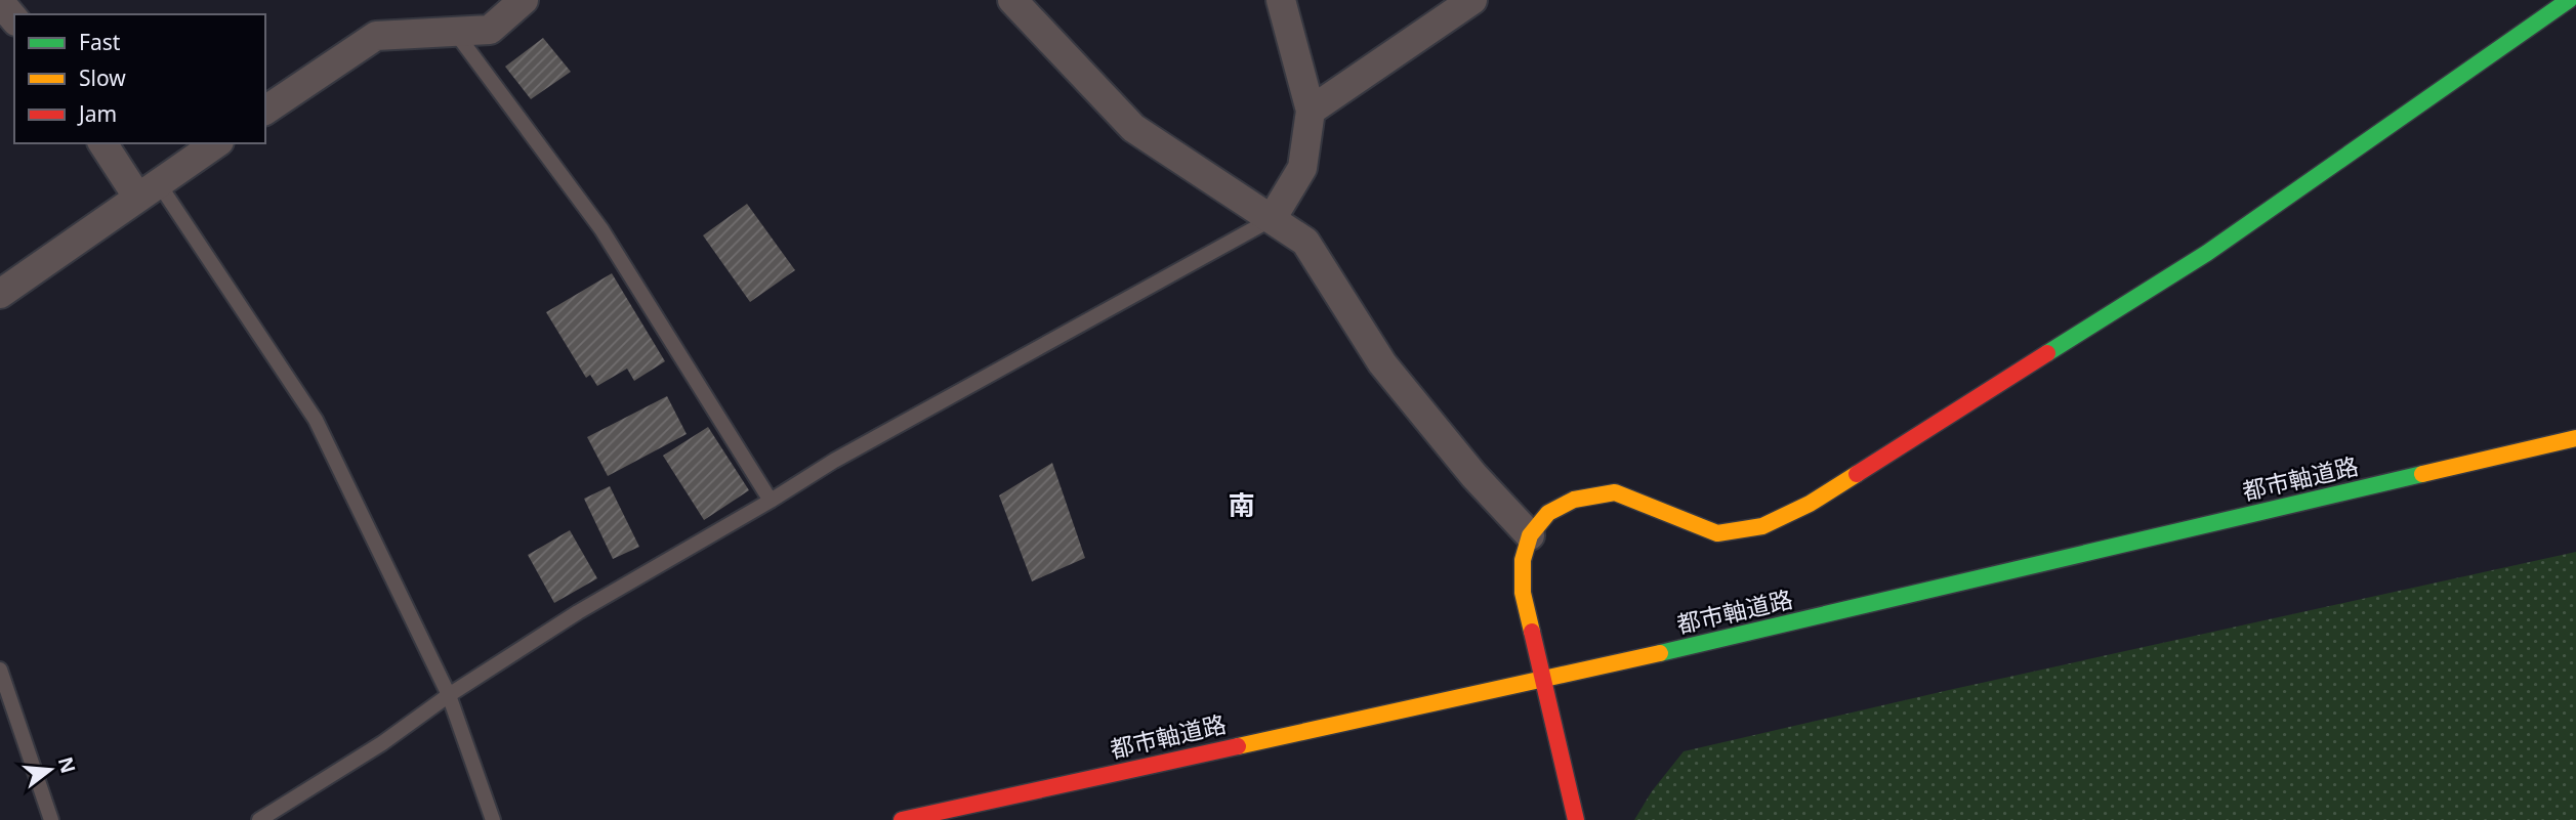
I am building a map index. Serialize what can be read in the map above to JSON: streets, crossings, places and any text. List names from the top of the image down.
{
  "streets": {
    "street": ["都市軸道路"]
  },
  "districts": ["南"],
  "legend": ["Fast", "Slow", "Jam"],
  "north": "right"
}
